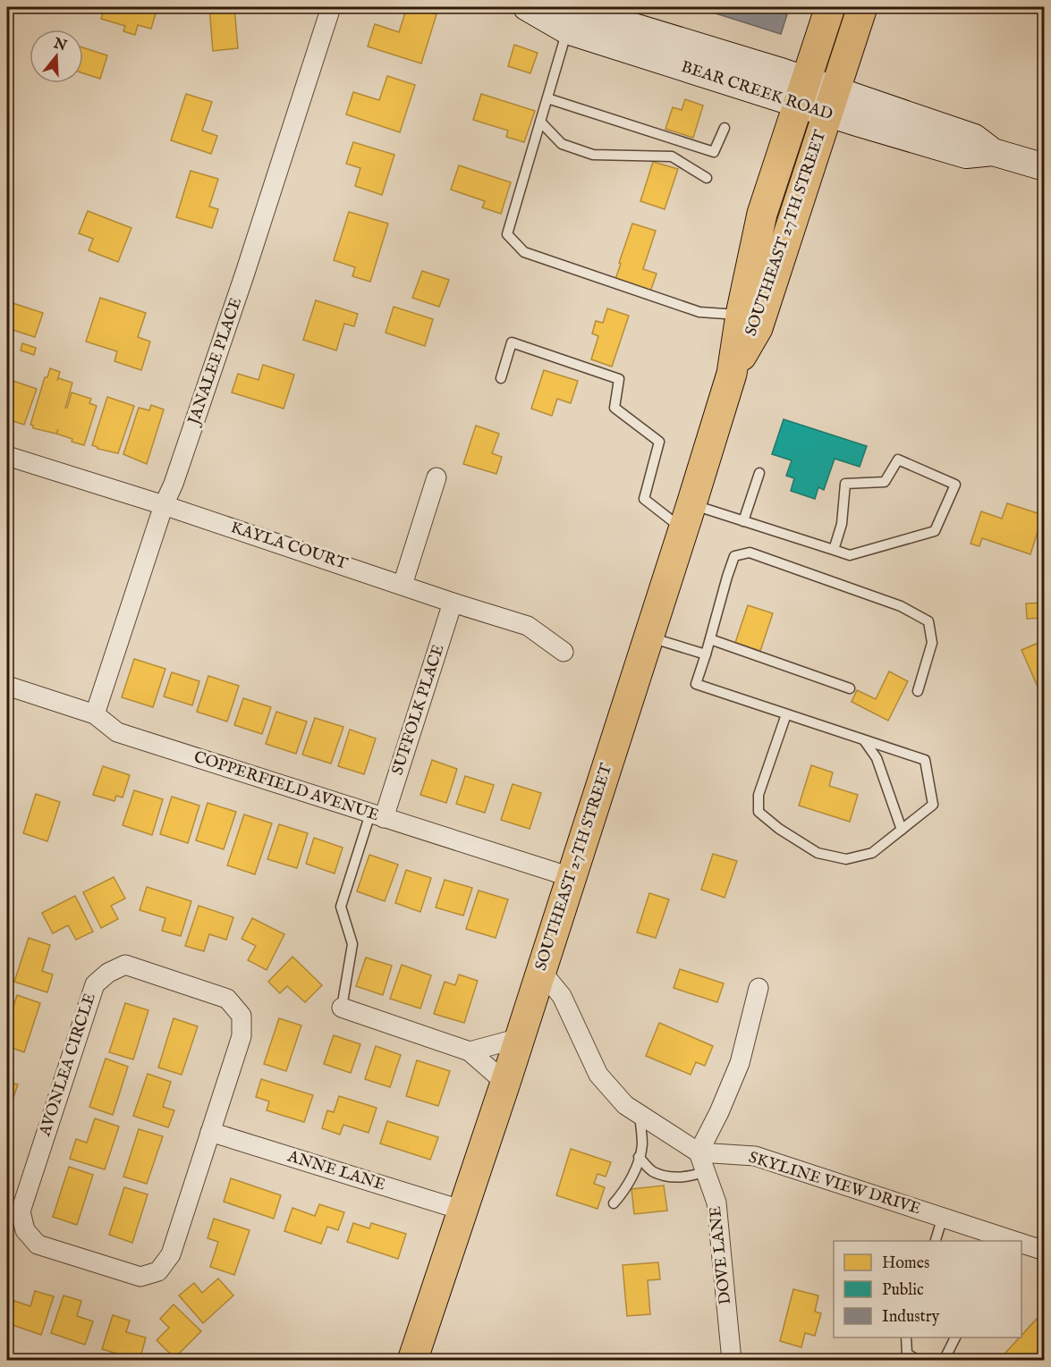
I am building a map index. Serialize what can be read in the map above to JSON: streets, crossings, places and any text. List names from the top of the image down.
{
  "streets": {
    "main road": ["SOUTHEAST 27TH STREET"],
    "street": [
      "BEAR CREEK ROAD",
      "JANALEE PLACE",
      "KAYLA COURT",
      "SUFFOLK PLACE",
      "COPPERFIELD AVENUE",
      "AVONLEA CIRCLE",
      "ANNE LANE",
      "SKYLINE VIEW DRIVE",
      "DOVE LANE"
    ]
  },
  "crossings": [
    ["BEAR CREEK ROAD", "SOUTHEAST 27TH STREET"],
    ["SOUTHEAST 27TH STREET", "COPPERFIELD AVENUE"],
    ["SOUTHEAST 27TH STREET", "ANNE LANE"],
    ["SOUTHEAST 27TH STREET", "SKYLINE VIEW DRIVE"],
    ["JANALEE PLACE", "KAYLA COURT"],
    ["JANALEE PLACE", "COPPERFIELD AVENUE"],
    ["KAYLA COURT", "SUFFOLK PLACE"],
    ["SUFFOLK PLACE", "COPPERFIELD AVENUE"],
    ["AVONLEA CIRCLE", "ANNE LANE"],
    ["SKYLINE VIEW DRIVE", "DOVE LANE"]
  ],
  "legend": ["Homes", "Public", "Industry"],
  "north": "top"
}
